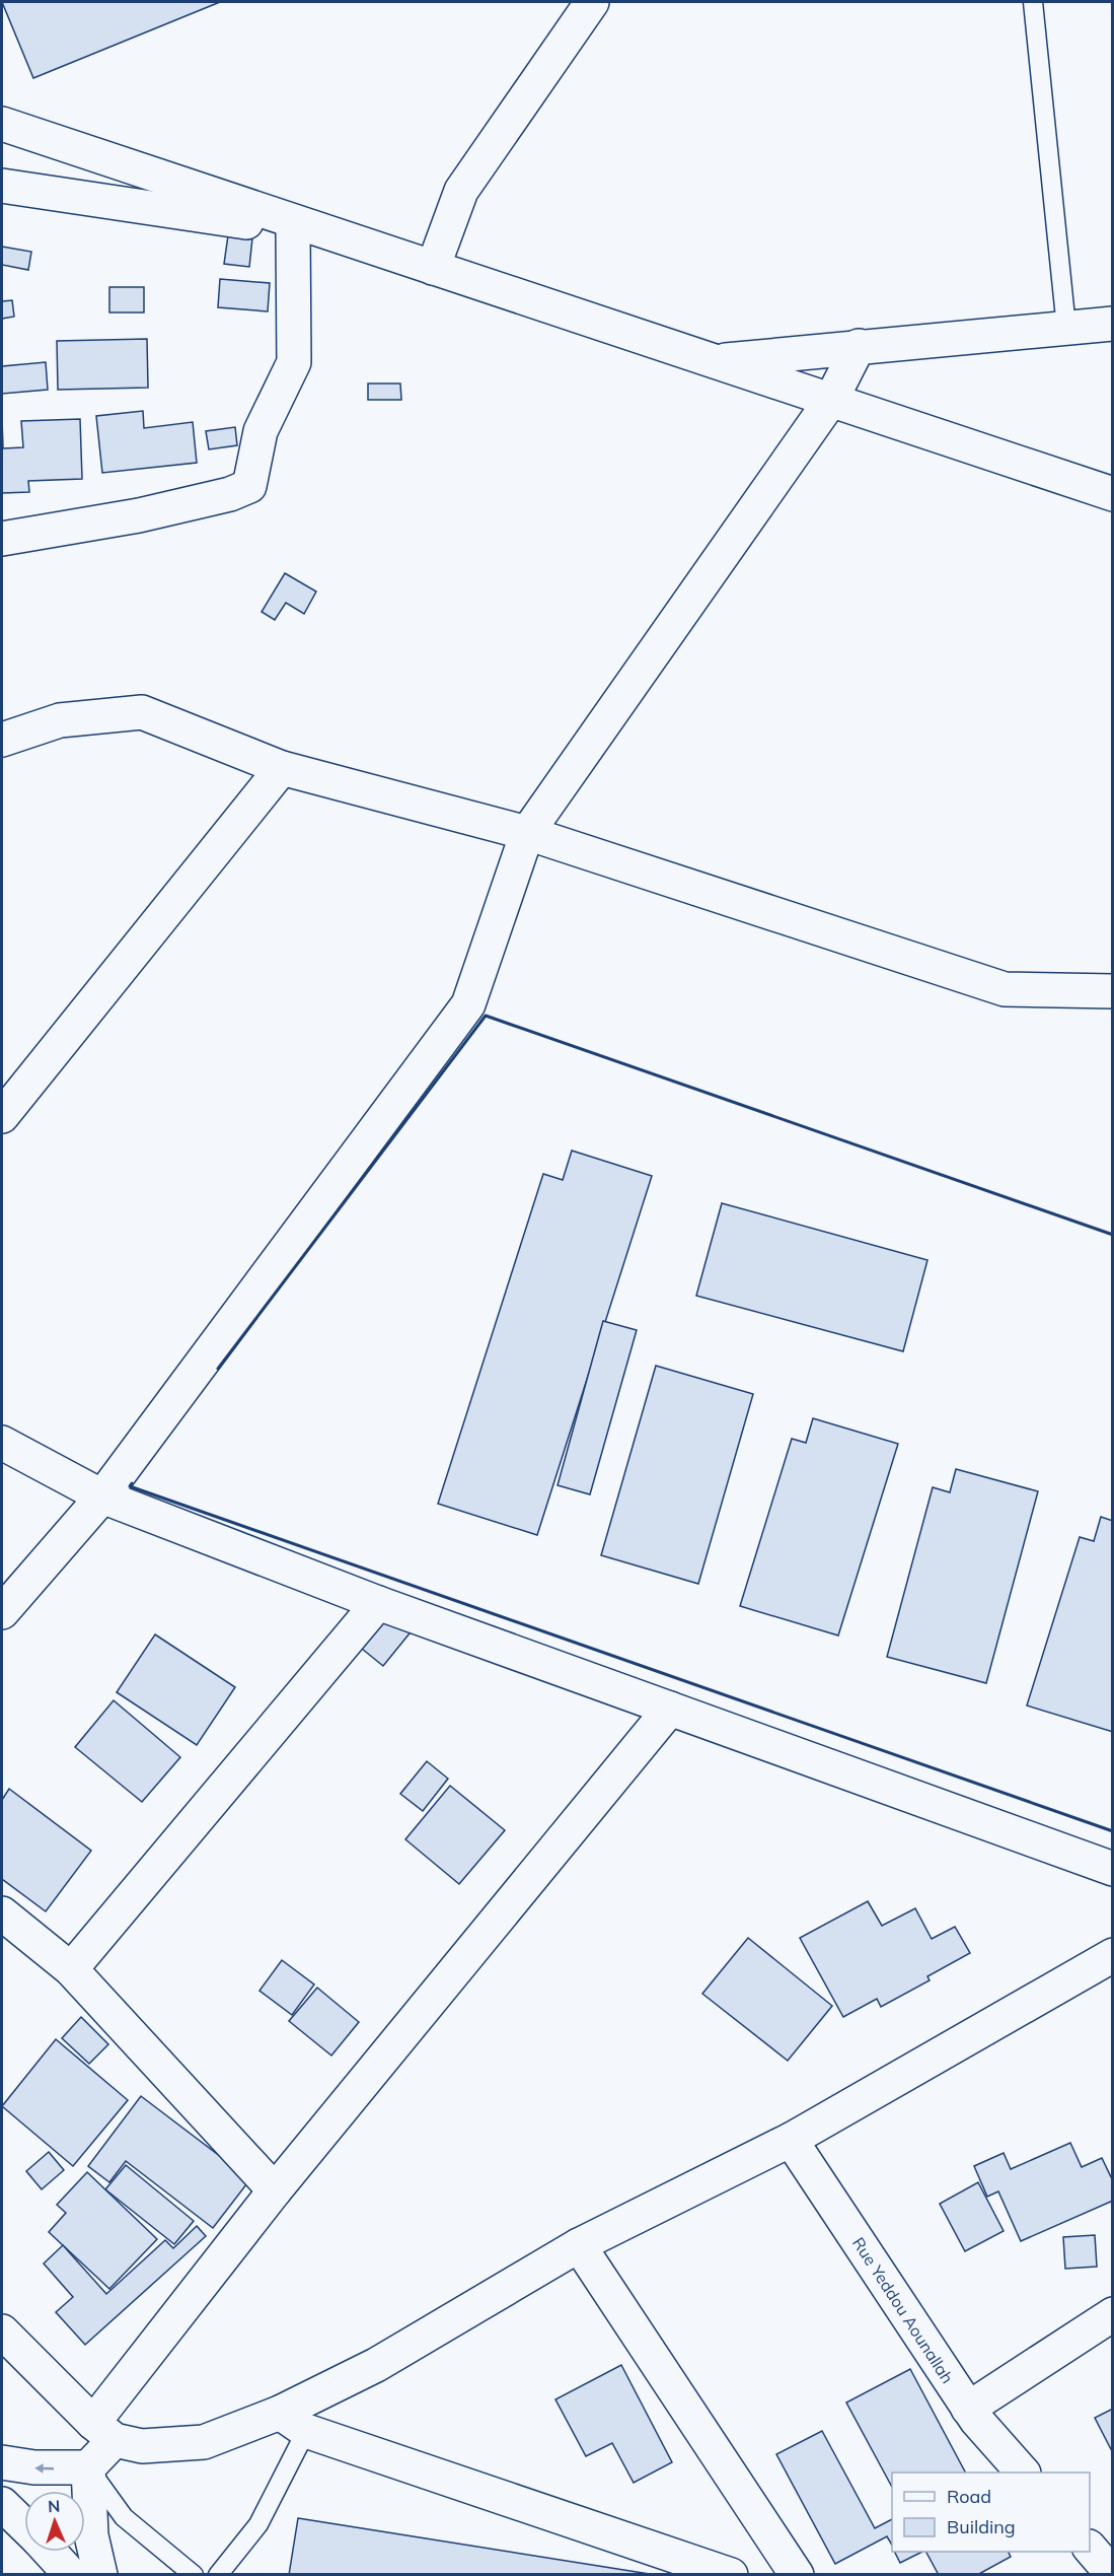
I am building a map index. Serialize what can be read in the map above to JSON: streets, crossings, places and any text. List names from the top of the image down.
{
  "streets": {
    "main road": ["Rue Yeddou Aounallah"]
  },
  "legend": ["Road", "Building"],
  "north": "top"
}
